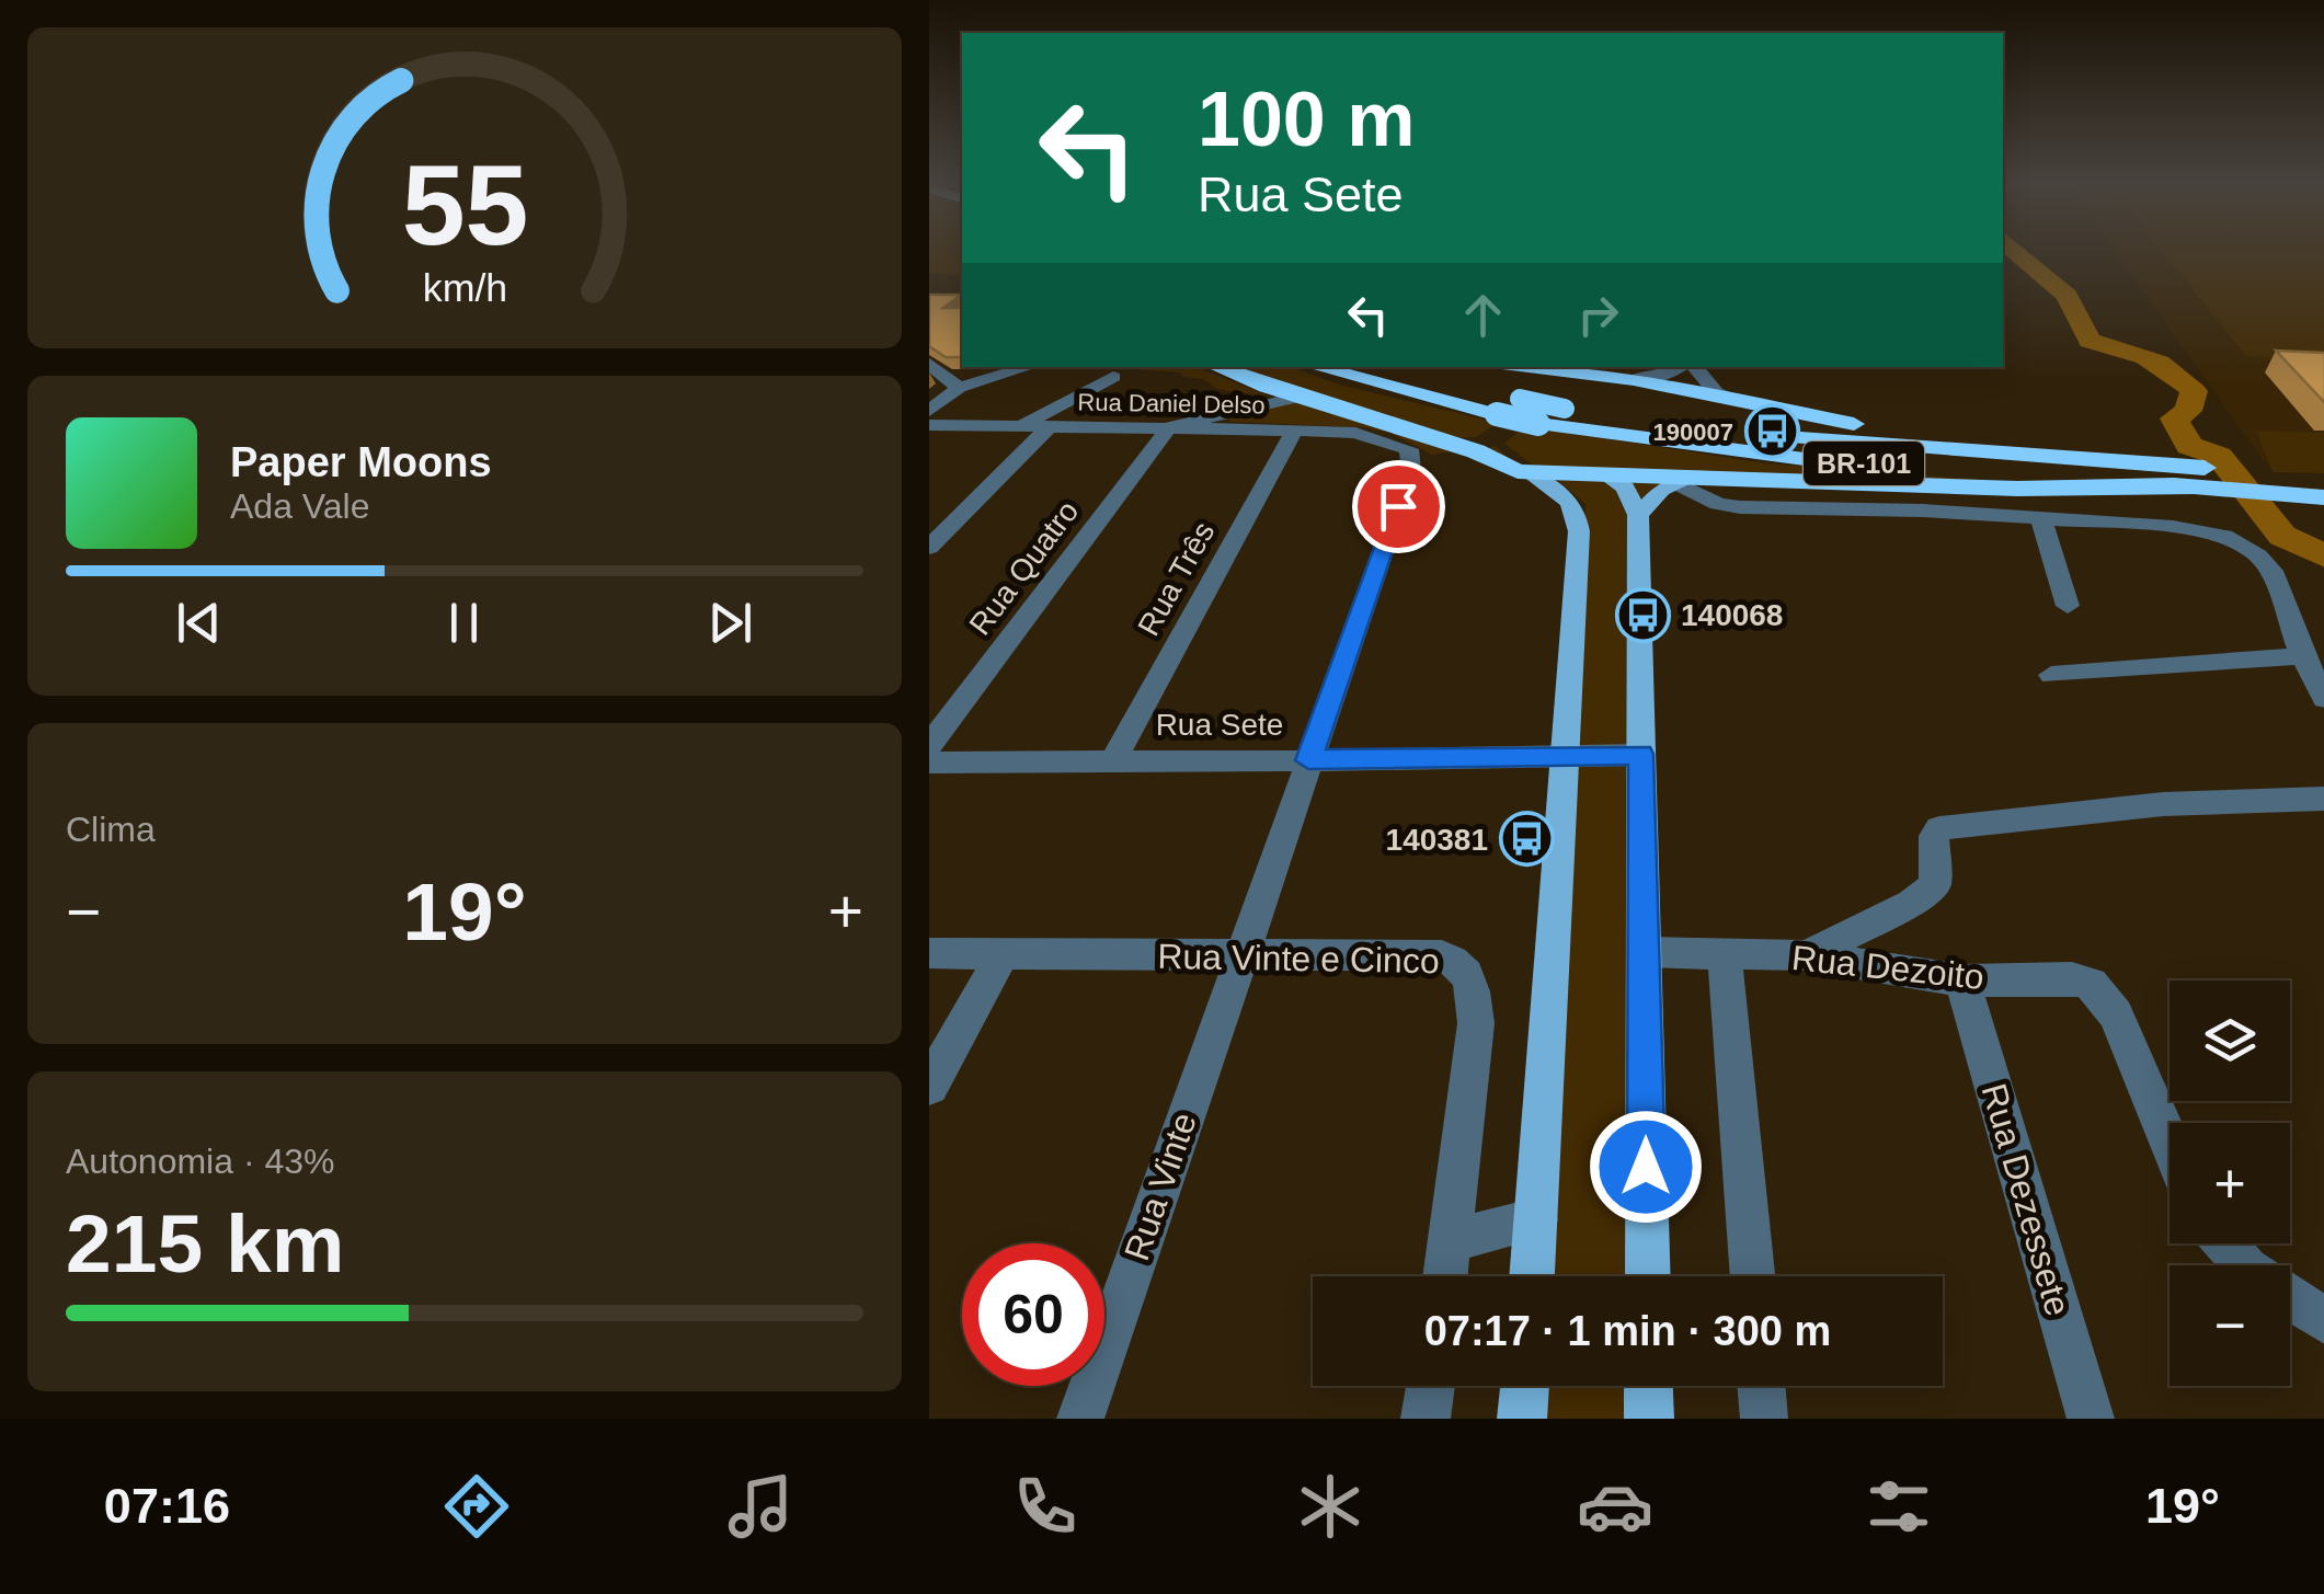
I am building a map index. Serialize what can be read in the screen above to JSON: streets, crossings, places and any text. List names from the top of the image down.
{
  "streets": {
    "highway": ["BR-101"],
    "street": [
      "Rua Daniel Delso",
      "Rua Quatro",
      "Rua Três",
      "Rua Sete",
      "Rua Vinte e Cinco",
      "Rua Dezoito",
      "Rua Vinte",
      "Rua Dezessete"
    ]
  },
  "crossings": [
    ["Rua Daniel Delso", "Rua Quatro"],
    ["Rua Daniel Delso", "Rua Três"],
    ["Rua Daniel Delso", "Rua Vinte"],
    ["Rua Três", "Rua Sete"],
    ["Rua Sete", "Rua Vinte"],
    ["Rua Vinte e Cinco", "Rua Vinte"],
    ["Rua Dezoito", "Rua Dezessete"]
  ],
  "places": {
    "bus stop": ["190007", "140068", "140381"]
  },
  "page": {
    "turn": ["100 m", "Rua Sete"],
    "song": ["Paper Moons", "Ada Vale"],
    "tile": [
      "Clima",
      ["Autonomia · 43%", "215 km"]
    ],
    "heat": ["−", "19°", "+"],
    "map_buttons": ["+", "−"],
    "limit": "60",
    "trip": "07:17 · 1 min · 300 m",
    "tabs": ["07:16", "19°"],
    "gauge": ["55", "km/h"]
  }
}
